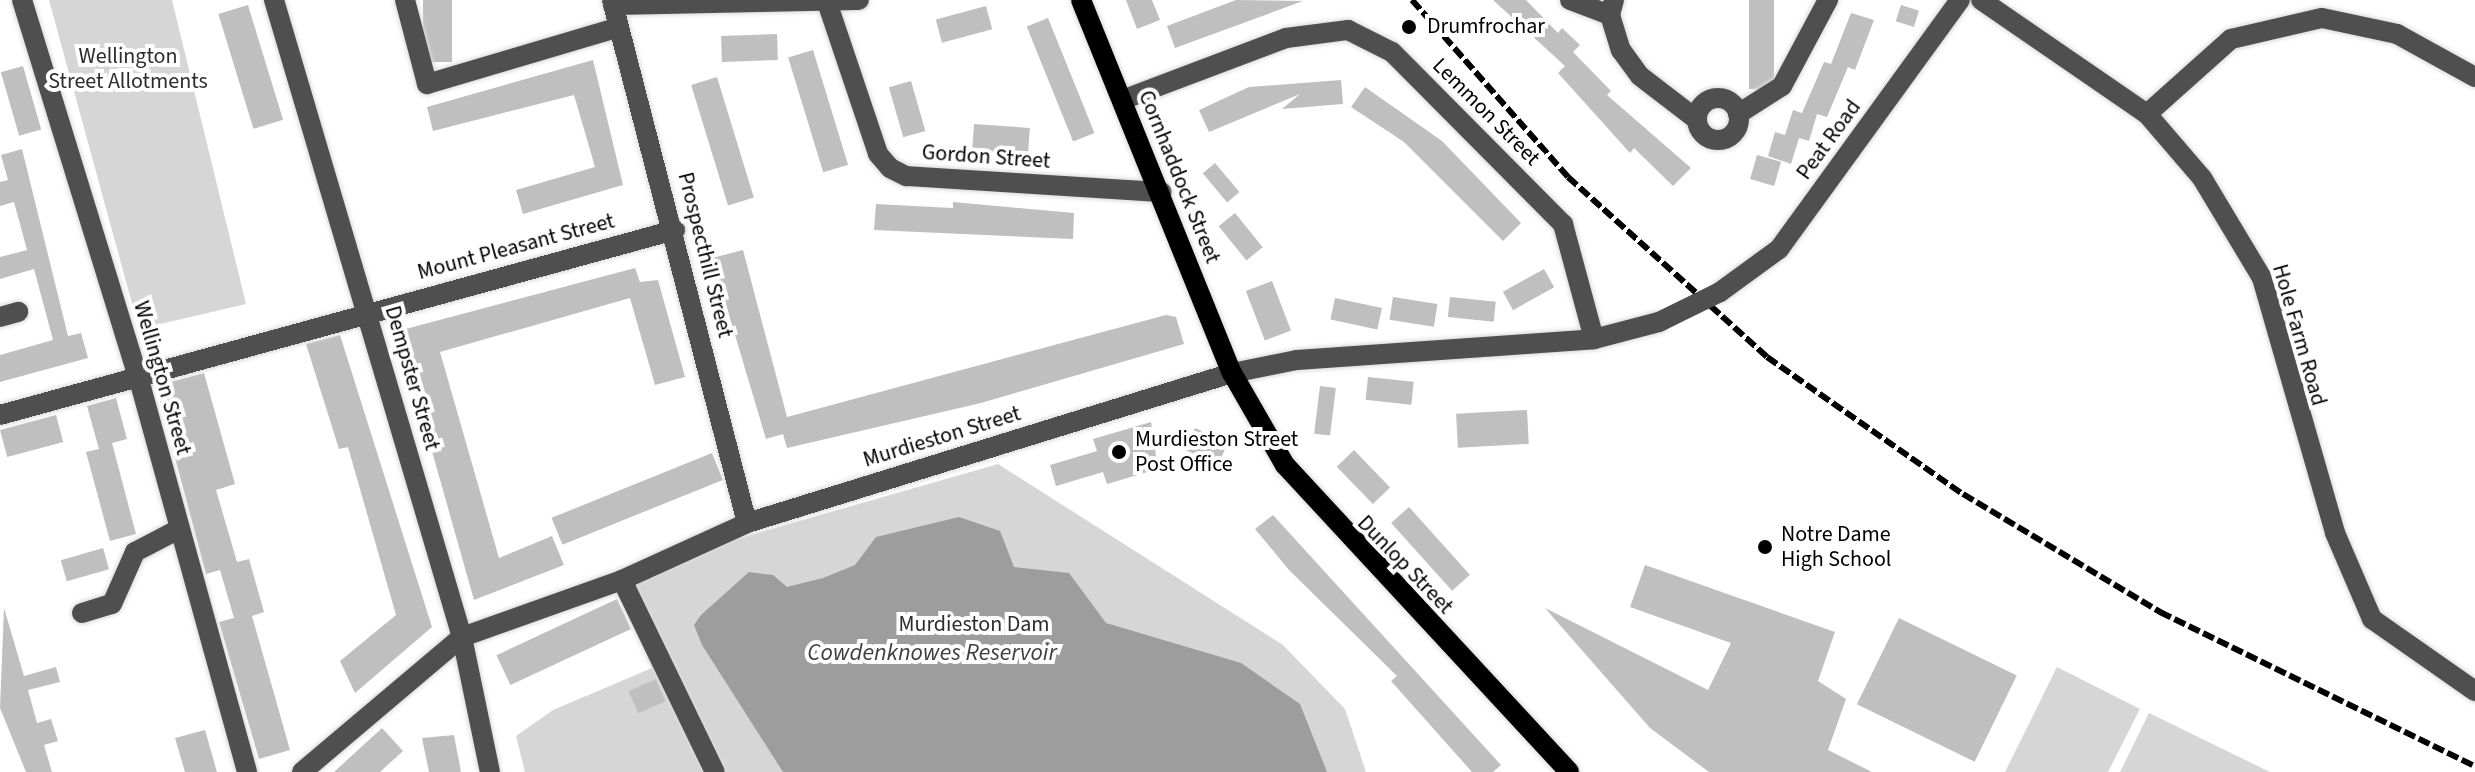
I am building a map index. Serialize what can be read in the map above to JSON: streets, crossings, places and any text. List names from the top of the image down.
{
  "streets": {
    "main road": ["Cornhaddock Street", "Dunlop Street"],
    "street": [
      "Lemmon Street",
      "Peat Road",
      "Gordon Street",
      "Mount Pleasant Street",
      "Prospecthill Street",
      "Hole Farm Road",
      "Wellington Street",
      "Dempster Street",
      "Murdieston Street"
    ]
  },
  "crossings": [
    ["Lemmon Street", "Cornhaddock Street"],
    ["Lemmon Street", "Murdieston Street"],
    ["Peat Road", "Murdieston Street"],
    ["Gordon Street", "Cornhaddock Street"],
    ["Cornhaddock Street", "Murdieston Street"],
    ["Cornhaddock Street", "Dunlop Street"],
    ["Mount Pleasant Street", "Prospecthill Street"],
    ["Mount Pleasant Street", "Wellington Street"],
    ["Mount Pleasant Street", "Dempster Street"],
    ["Prospecthill Street", "Murdieston Street"],
    ["Dempster Street", "Murdieston Street"],
    ["Murdieston Street", "Dunlop Street"]
  ],
  "water": ["Cowdenknowes Reservoir"],
  "parks": ["Wellington Street Allotments", "Murdieston Dam"],
  "places": ["Drumfrochar", "Murdieston Street Post Office", "Notre Dame High School"]
}
